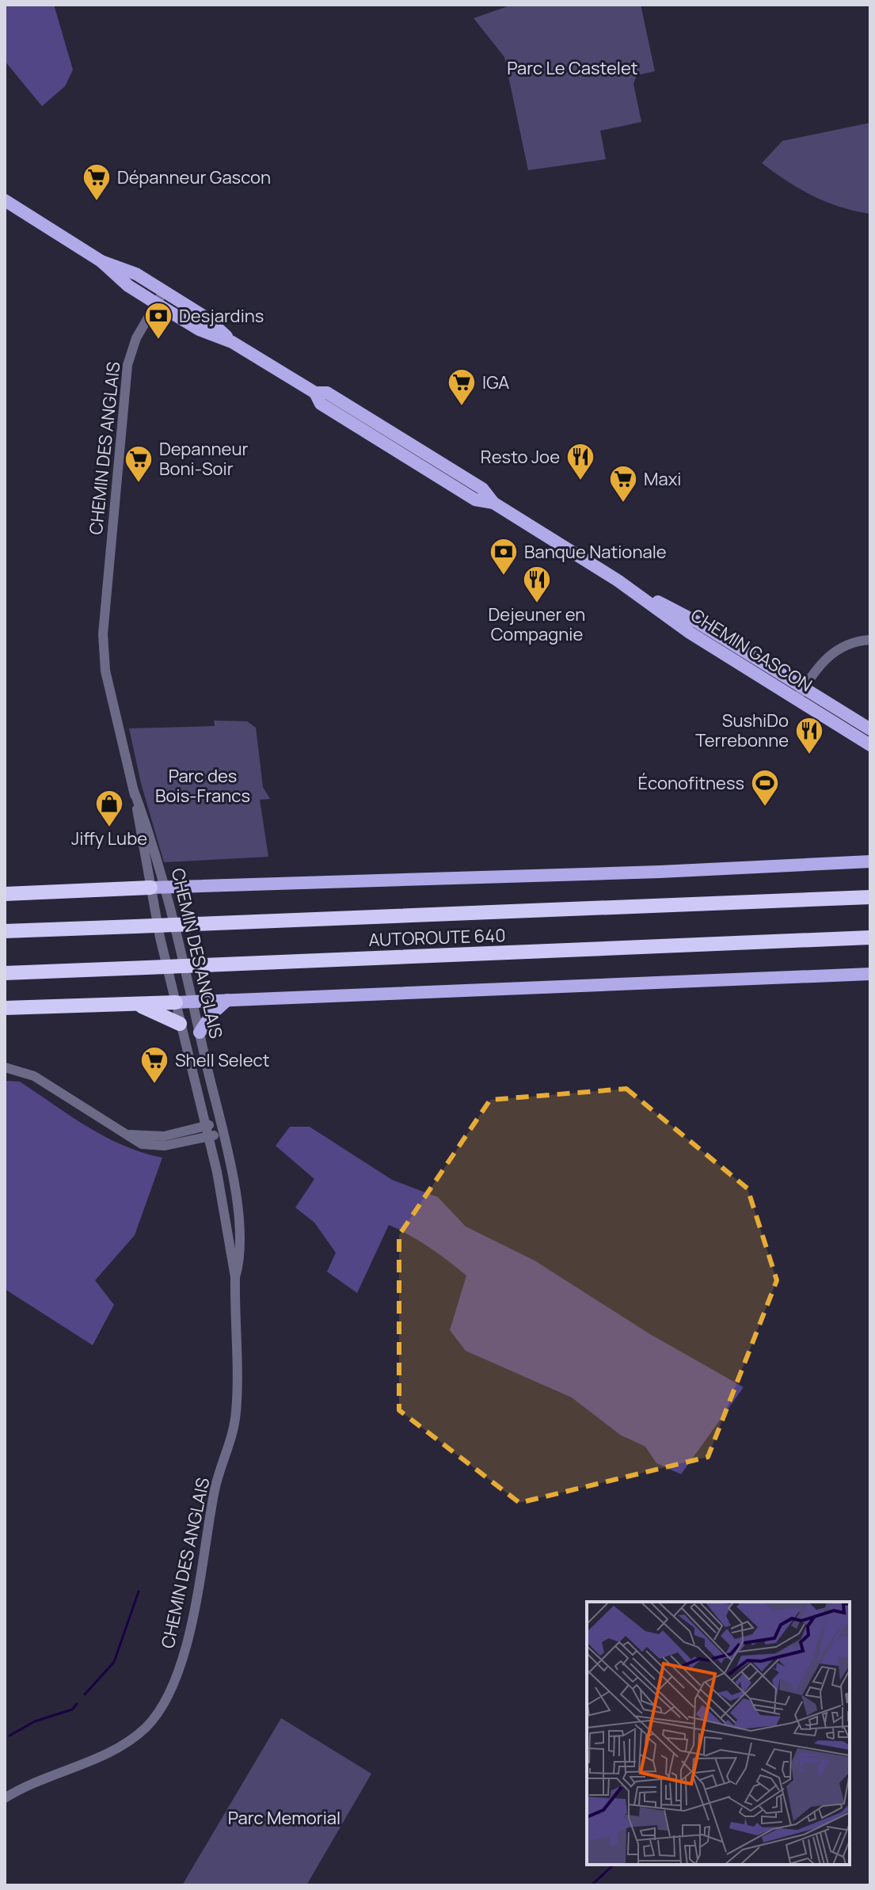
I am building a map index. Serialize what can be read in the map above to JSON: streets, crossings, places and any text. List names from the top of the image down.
{
  "streets": {
    "highway": ["AUTOROUTE 640"],
    "main road": ["CHEMIN GASCON"],
    "street": ["CHEMIN DES ANGLAIS"]
  },
  "crossings": [
    ["CHEMIN DES ANGLAIS", "CHEMIN GASCON"]
  ],
  "parks": ["Parc Le Castelet", "Parc des Bois-Francs", "Parc Memorial"],
  "places": {
    "supermarket": [
      "Dépanneur Gascon",
      "IGA",
      "Depanneur Boni-Soir",
      "Maxi",
      "Shell Select"
    ],
    "bank": ["Desjardins", "Banque Nationale"],
    "restaurant": ["Resto Joe", "Dejeuner en Compagnie", "SushiDo Terrebonne"],
    "sports": ["Éconofitness"],
    "shop": ["Jiffy Lube"]
  }
}
